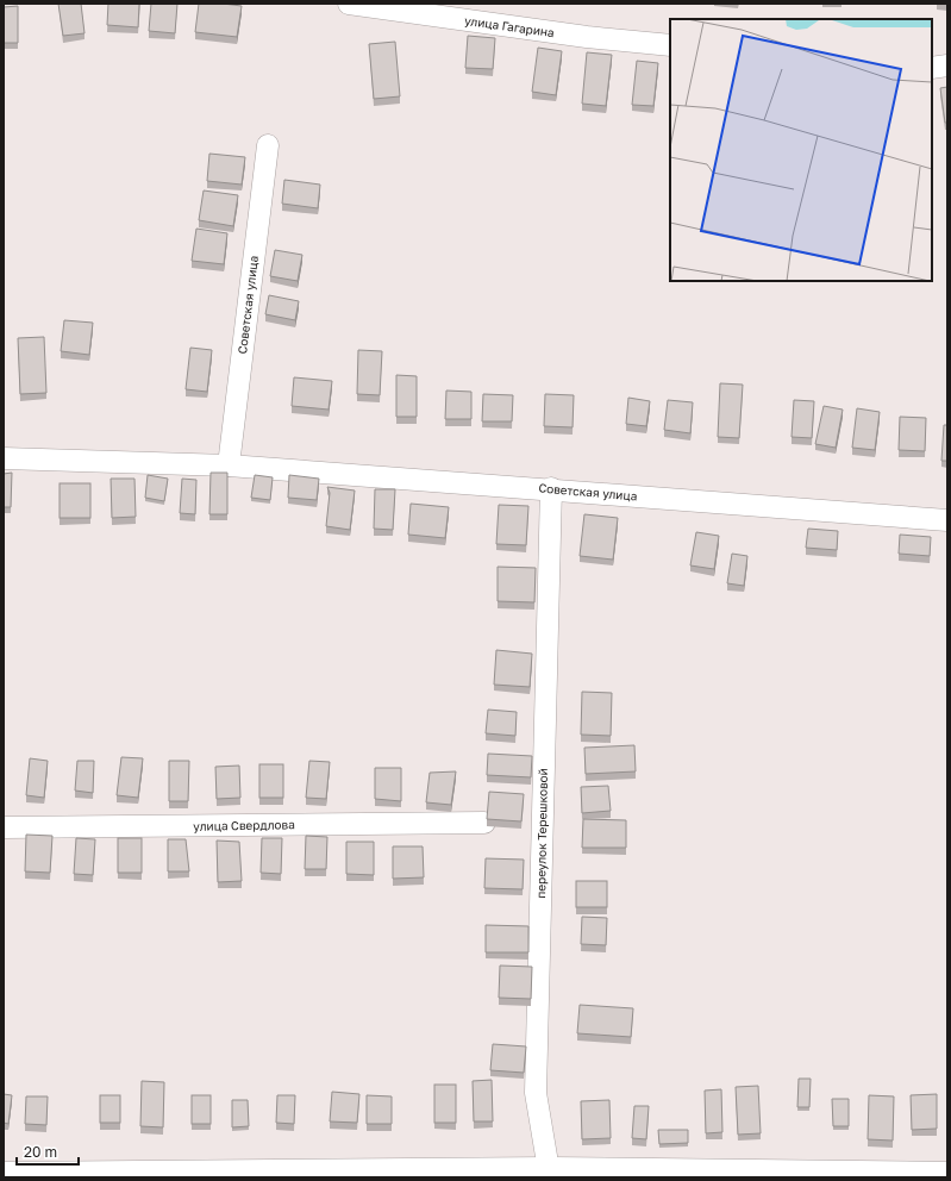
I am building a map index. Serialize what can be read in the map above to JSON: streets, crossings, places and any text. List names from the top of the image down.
{
  "streets": {
    "street": [
      "улица Гагарина",
      "Советская улица",
      "улица Свердлова",
      "переулок Терешковой"
    ]
  },
  "crossings": [
    ["Советская улица", "переулок Терешковой"]
  ],
  "scale_bar": "20 m"
}
